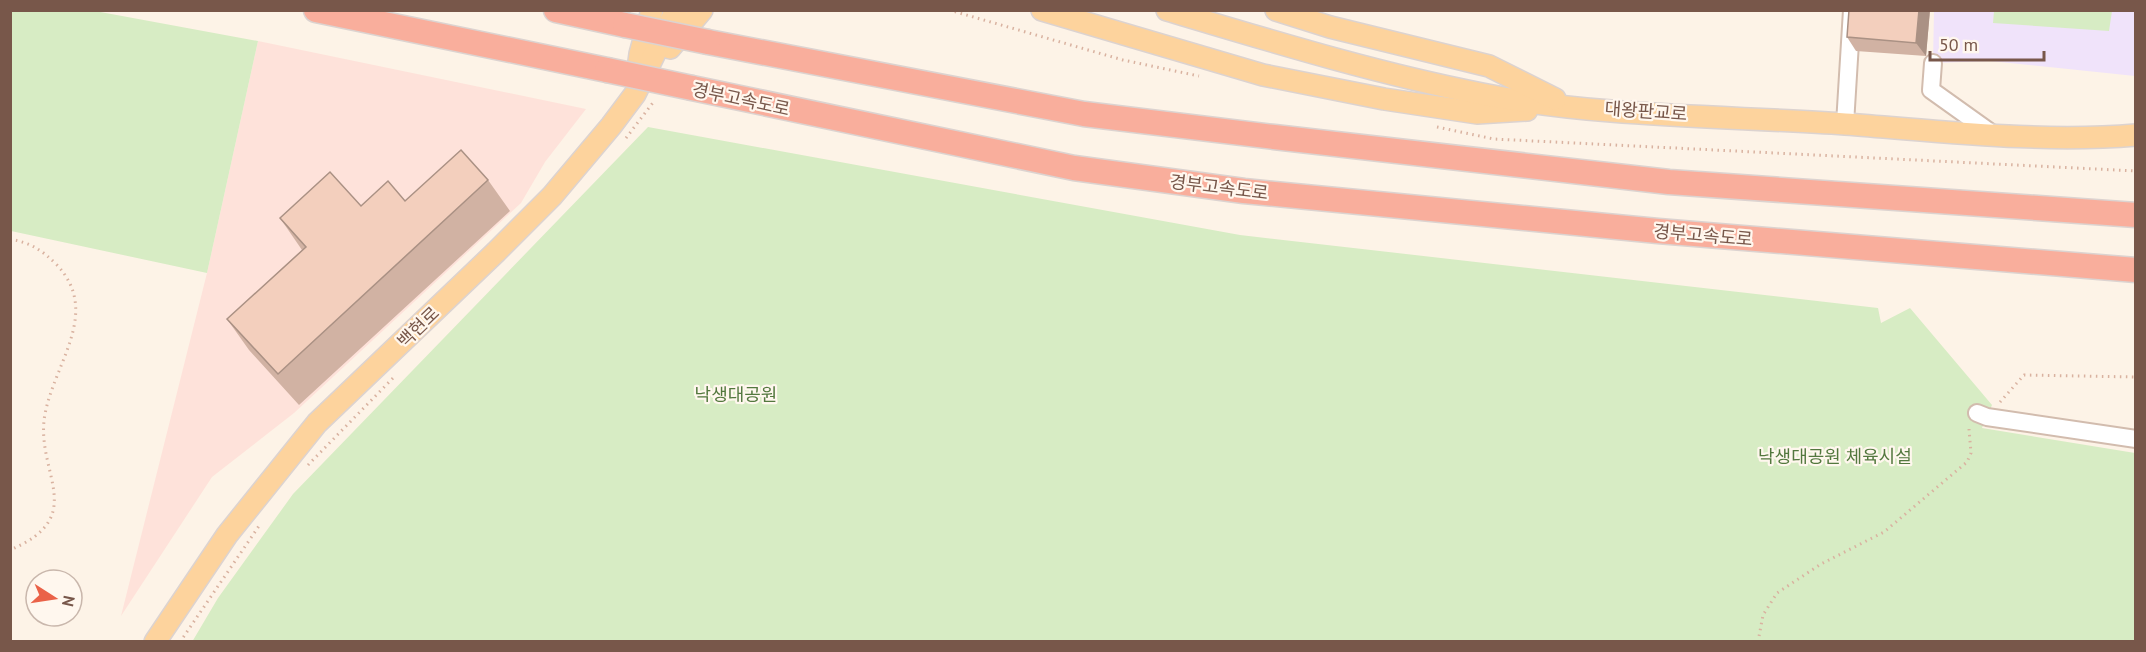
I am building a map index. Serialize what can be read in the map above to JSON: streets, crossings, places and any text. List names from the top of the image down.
{
  "streets": {
    "highway": ["경부고속도로"],
    "main road": ["대왕판교로", "백현로"]
  },
  "parks": ["낙생대공원", "낙생대공원 체육시설"],
  "scale_bar": "50 m",
  "north": "right"
}
